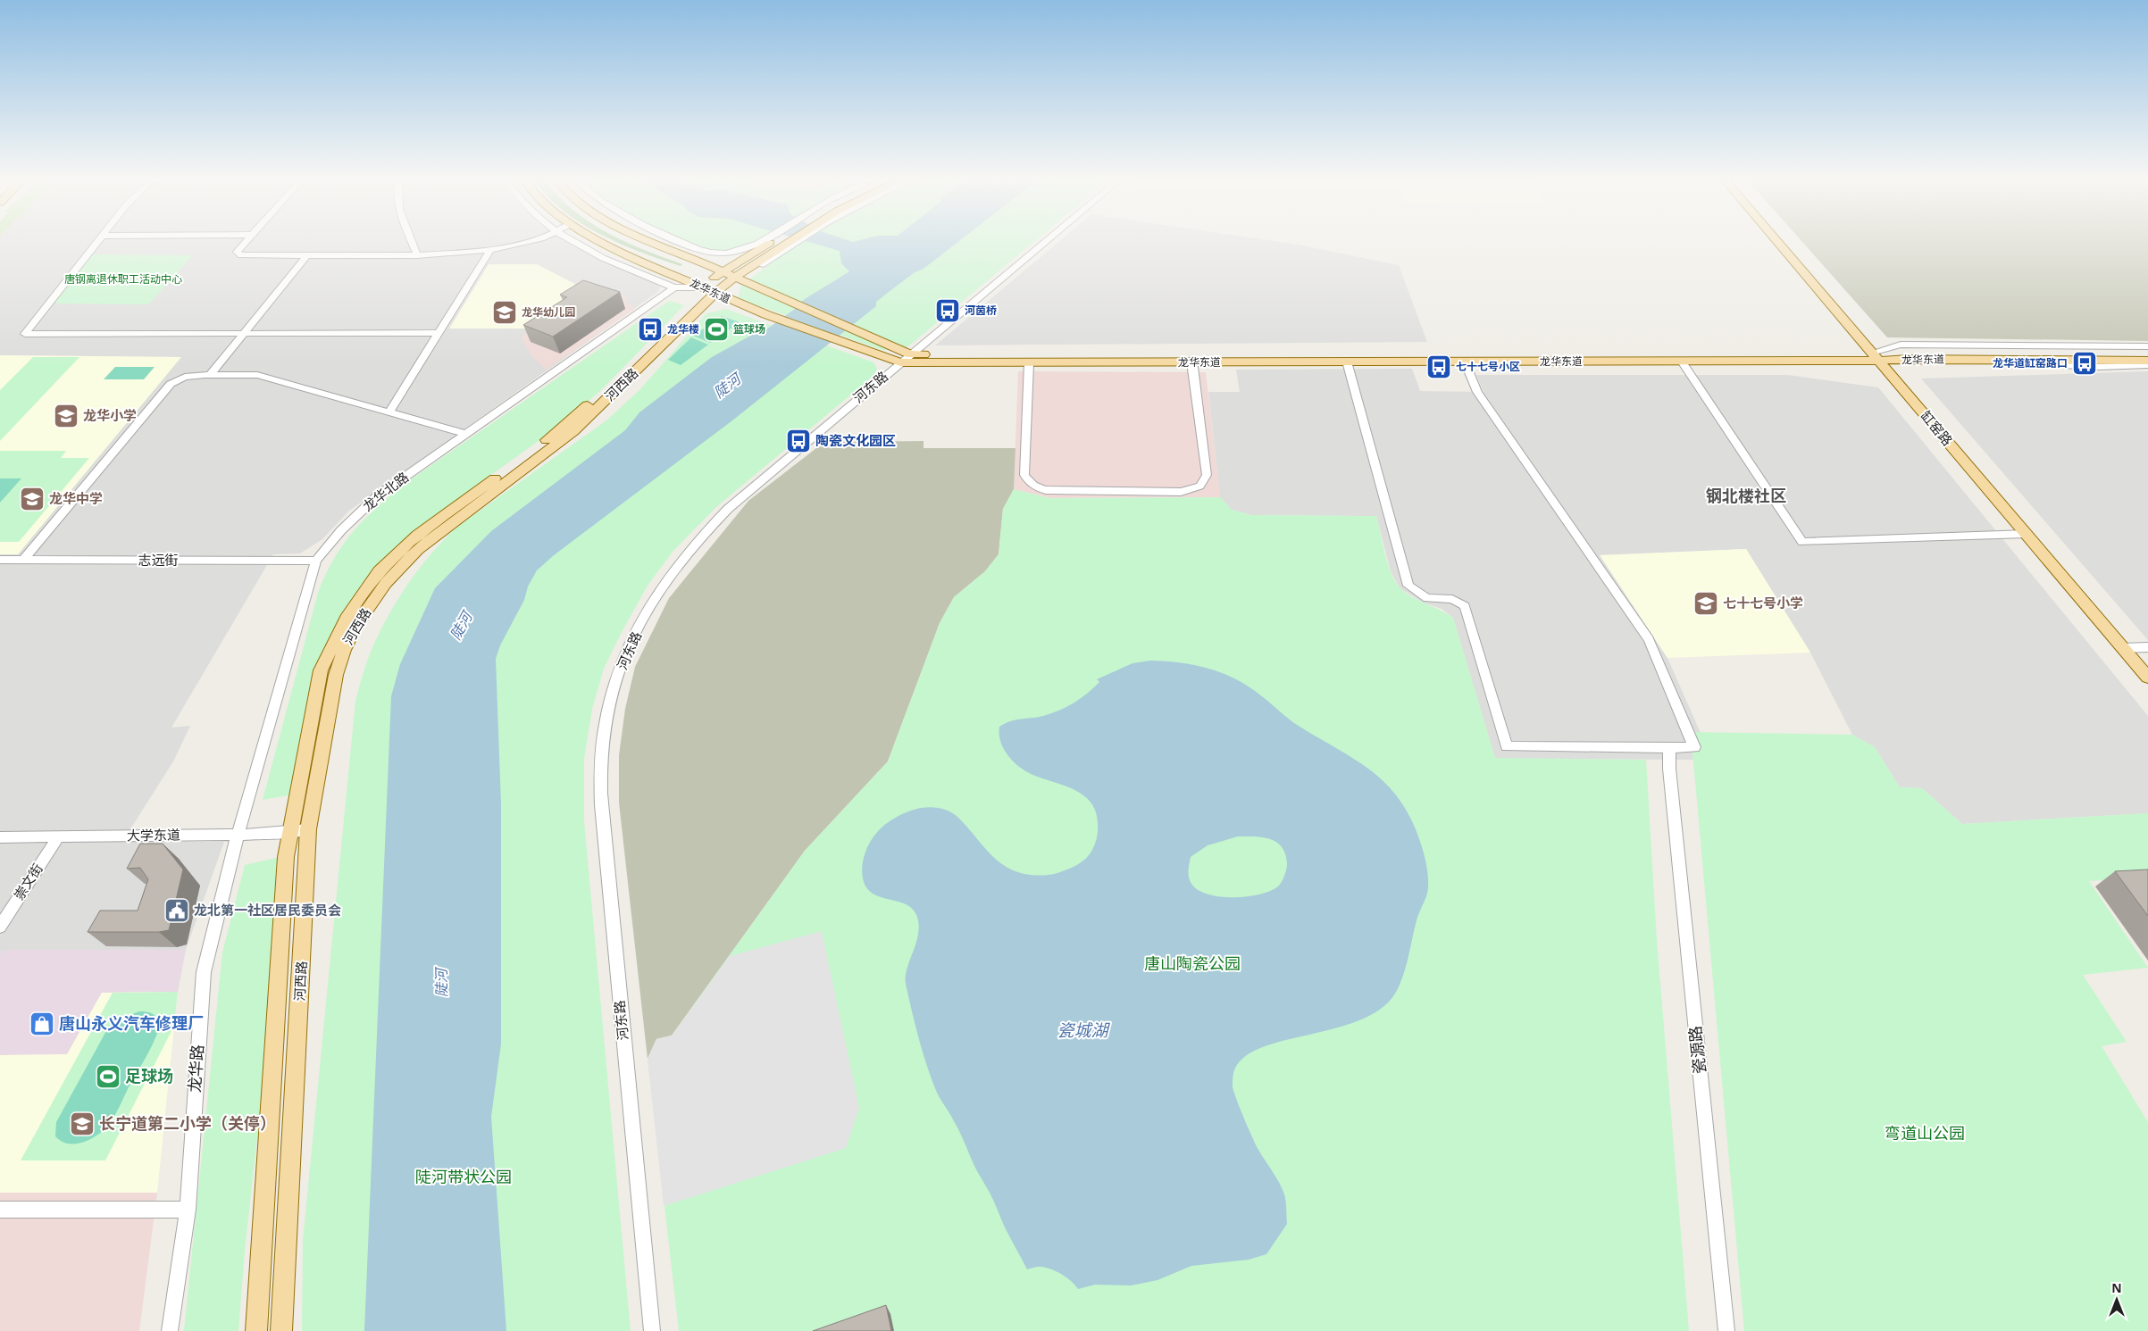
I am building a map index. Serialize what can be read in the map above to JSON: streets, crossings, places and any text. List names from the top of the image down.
{
  "streets": {
    "main road": ["龙华东道", "河西路", "缸窑路"],
    "street": [
      "河东路",
      "龙华北路",
      "志远街",
      "大学东道",
      "崇文街",
      "瓷源路",
      "龙华路"
    ]
  },
  "crossings": [
    ["龙华东道", "河西路"],
    ["龙华东道", "河东路"],
    ["龙华东道", "缸窑路"],
    ["河西路", "大学东道"],
    ["龙华北路", "志远街"],
    ["龙华北路", "大学东道"],
    ["龙华北路", "龙华路"],
    ["大学东道", "崇文街"],
    ["大学东道", "龙华路"]
  ],
  "districts": ["钢北楼社区"],
  "water": ["陡河", "瓷城湖"],
  "parks": [
    "唐钢离退休职工活动中心",
    "唐山陶瓷公园",
    "弯道山公园",
    "陡河带状公园"
  ],
  "places": {
    "bus stop": [
      "河茵桥",
      "龙华楼",
      "龙华道缸窑路口",
      "七十七号小区",
      "陶瓷文化园区"
    ],
    "school or university": [
      "龙华幼儿园",
      "龙华小学",
      "龙华中学",
      "七十七号小学",
      "长宁道第二小学（关停）"
    ],
    "sports": ["篮球场", "足球场"],
    "public building": ["龙北第一社区居民委员会"],
    "shop": ["唐山永义汽车修理厂"]
  },
  "north": "top"
}
